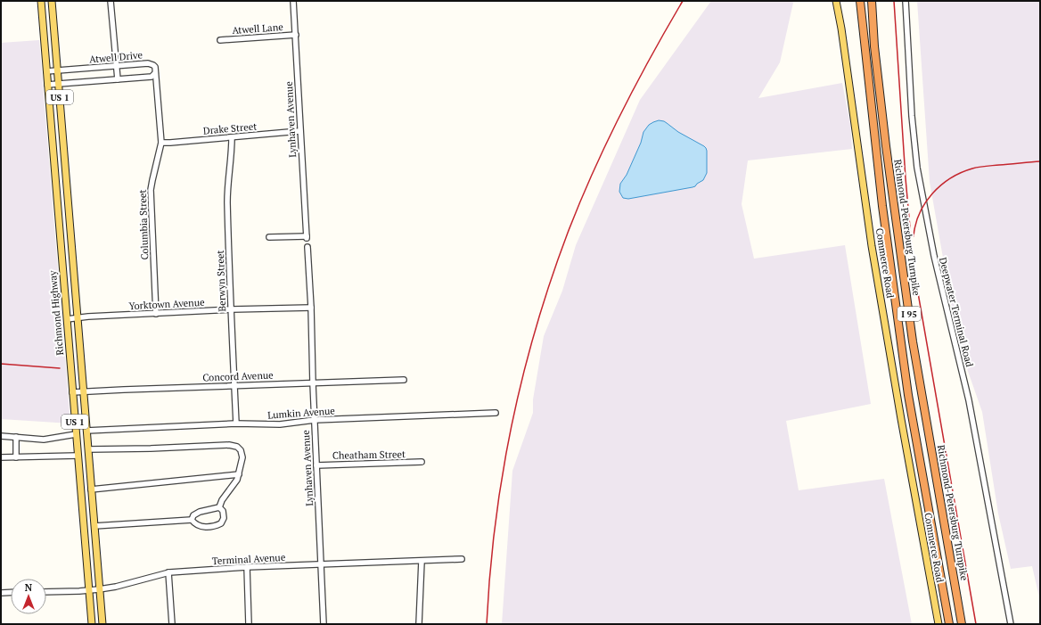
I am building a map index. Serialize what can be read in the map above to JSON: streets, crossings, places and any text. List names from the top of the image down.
{
  "streets": {
    "highway": ["Richmond-Petersburg Turnpike", "I 95"],
    "main road": ["US 1", "Commerce Road", "Richmond Highway"],
    "street": [
      "Atwell Lane",
      "Atwell Drive",
      "Lynhaven Avenue",
      "Drake Street",
      "Columbia Street",
      "Berwyn Street",
      "Yorktown Avenue",
      "Deepwater Terminal Road",
      "Concord Avenue",
      "Lumkin Avenue",
      "Cheatham Street",
      "Terminal Avenue"
    ]
  },
  "crossings": [
    ["Atwell Lane", "Lynhaven Avenue"],
    ["Atwell Drive", "Columbia Street"],
    ["Atwell Drive", "Richmond Highway"],
    ["Lynhaven Avenue", "Drake Street"],
    ["Lynhaven Avenue", "Yorktown Avenue"],
    ["Lynhaven Avenue", "Concord Avenue"],
    ["Lynhaven Avenue", "Lumkin Avenue"],
    ["Lynhaven Avenue", "Cheatham Street"],
    ["Lynhaven Avenue", "Terminal Avenue"],
    ["Drake Street", "Columbia Street"],
    ["Drake Street", "Berwyn Street"],
    ["Columbia Street", "Yorktown Avenue"],
    ["Berwyn Street", "Yorktown Avenue"],
    ["Berwyn Street", "Concord Avenue"],
    ["Berwyn Street", "Lumkin Avenue"],
    ["Yorktown Avenue", "Richmond Highway"],
    ["Richmond Highway", "Concord Avenue"],
    ["Richmond Highway", "Lumkin Avenue"],
    ["Richmond Highway", "Terminal Avenue"]
  ],
  "north": "top"
}
